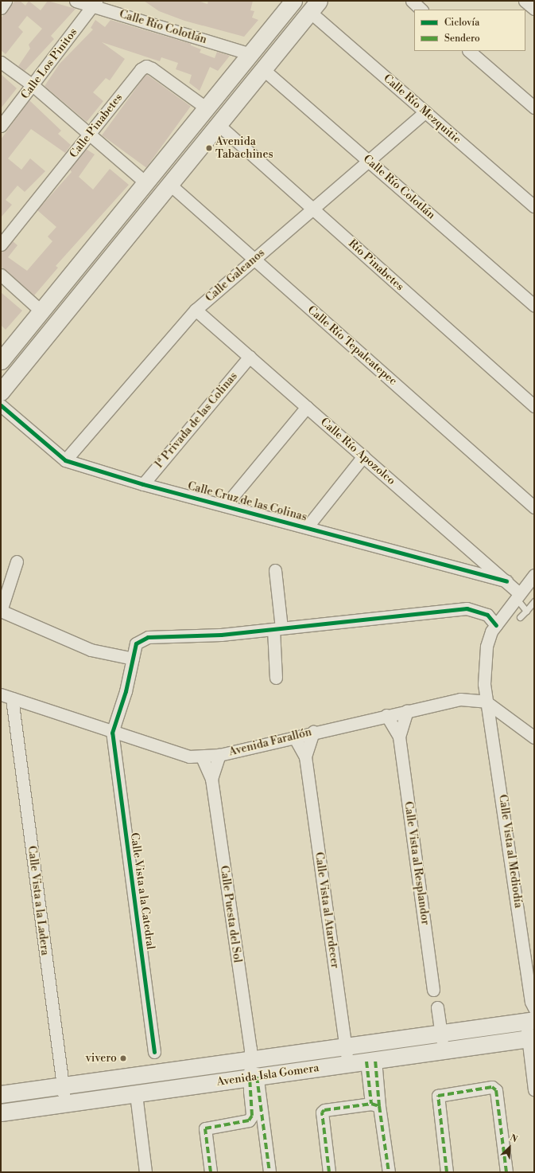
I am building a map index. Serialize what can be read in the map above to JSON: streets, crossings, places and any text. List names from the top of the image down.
{
  "streets": {
    "street": [
      "Calle Río Colotlán",
      "Calle Los Pinitos",
      "Calle Río Mezquitic",
      "Calle Pinabetes",
      "Río Pinabetes",
      "Calle Galeanos",
      "Calle Río Tepalcatepec",
      "1ª Privada de las Colinas",
      "Calle Río Apozolco",
      "Calle Cruz de las Colinas",
      "Avenida Farallón",
      "Calle Vista al Mediodía",
      "Calle Vista al Resplandor",
      "Calle Vista a la Catedral",
      "Calle Vista a la Ladera",
      "Calle Vista al Atardecer",
      "Calle Puesta del Sol",
      "Avenida Isla Gomera"
    ]
  },
  "crossings": [
    ["Calle Río Colotlán", "Calle Los Pinitos"],
    ["Calle Río Colotlán", "Calle Galeanos"],
    ["Calle Río Mezquitic", "Calle Galeanos"],
    ["Río Pinabetes", "Calle Galeanos"],
    ["Calle Galeanos", "Calle Río Tepalcatepec"],
    ["Calle Galeanos", "Calle Río Apozolco"],
    ["Calle Galeanos", "Calle Cruz de las Colinas"],
    ["1ª Privada de las Colinas", "Calle Río Apozolco"],
    ["1ª Privada de las Colinas", "Calle Cruz de las Colinas"],
    ["Calle Río Apozolco", "Calle Cruz de las Colinas"],
    ["Calle Río Apozolco", "Calle Vista al Mediodía"],
    ["Avenida Farallón", "Calle Vista al Mediodía"],
    ["Avenida Farallón", "Calle Vista al Resplandor"],
    ["Avenida Farallón", "Calle Vista a la Catedral"],
    ["Avenida Farallón", "Calle Vista a la Ladera"],
    ["Avenida Farallón", "Calle Vista al Atardecer"],
    ["Avenida Farallón", "Calle Puesta del Sol"],
    ["Calle Vista al Mediodía", "Avenida Isla Gomera"],
    ["Calle Vista a la Ladera", "Avenida Isla Gomera"],
    ["Calle Vista al Atardecer", "Avenida Isla Gomera"],
    ["Calle Puesta del Sol", "Avenida Isla Gomera"]
  ],
  "places": ["Avenida Tabachines", "vivero"],
  "legend": ["Ciclovía", "Sendero"],
  "north": "top right"
}
